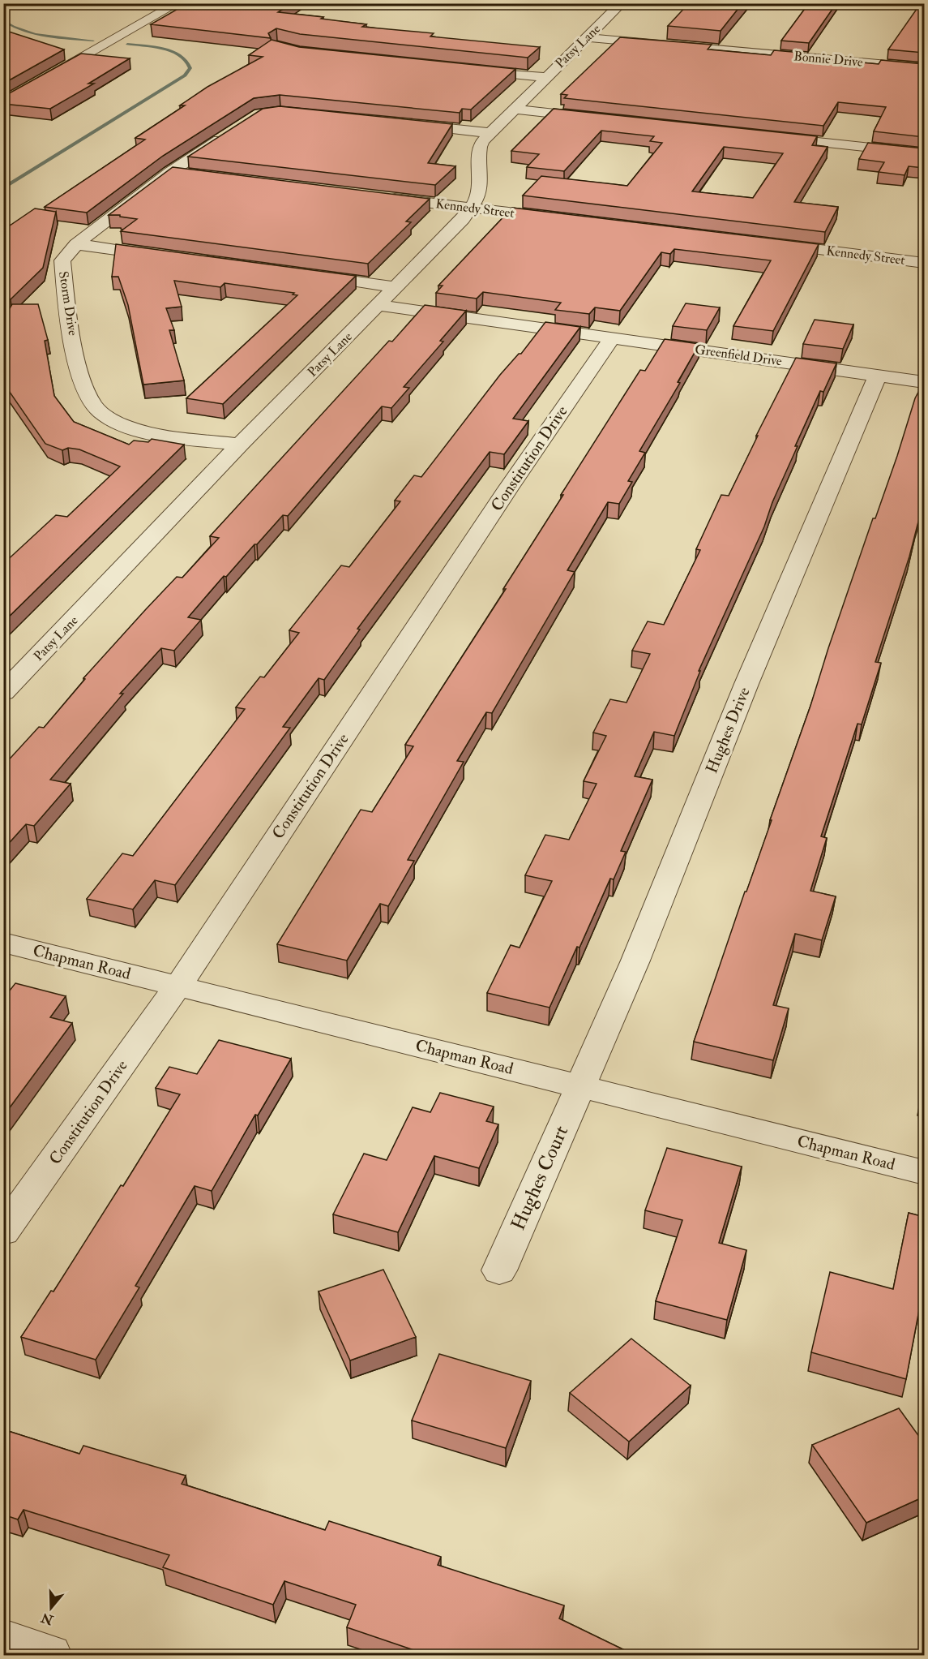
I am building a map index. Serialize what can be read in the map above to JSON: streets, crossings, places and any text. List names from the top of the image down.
{
  "streets": {
    "street": [
      "Patsy Lane",
      "Bonnie Drive",
      "Kennedy Street",
      "Storm Drive",
      "Greenfield Drive",
      "Constitution Drive",
      "Hughes Drive",
      "Chapman Road",
      "Hughes Court"
    ]
  },
  "crossings": [
    ["Patsy Lane", "Bonnie Drive"],
    ["Patsy Lane", "Kennedy Street"],
    ["Patsy Lane", "Storm Drive"],
    ["Patsy Lane", "Greenfield Drive"],
    ["Greenfield Drive", "Constitution Drive"],
    ["Greenfield Drive", "Hughes Drive"],
    ["Constitution Drive", "Chapman Road"],
    ["Hughes Drive", "Chapman Road"],
    ["Hughes Drive", "Hughes Court"],
    ["Chapman Road", "Hughes Court"]
  ],
  "north": "bottom"
}
